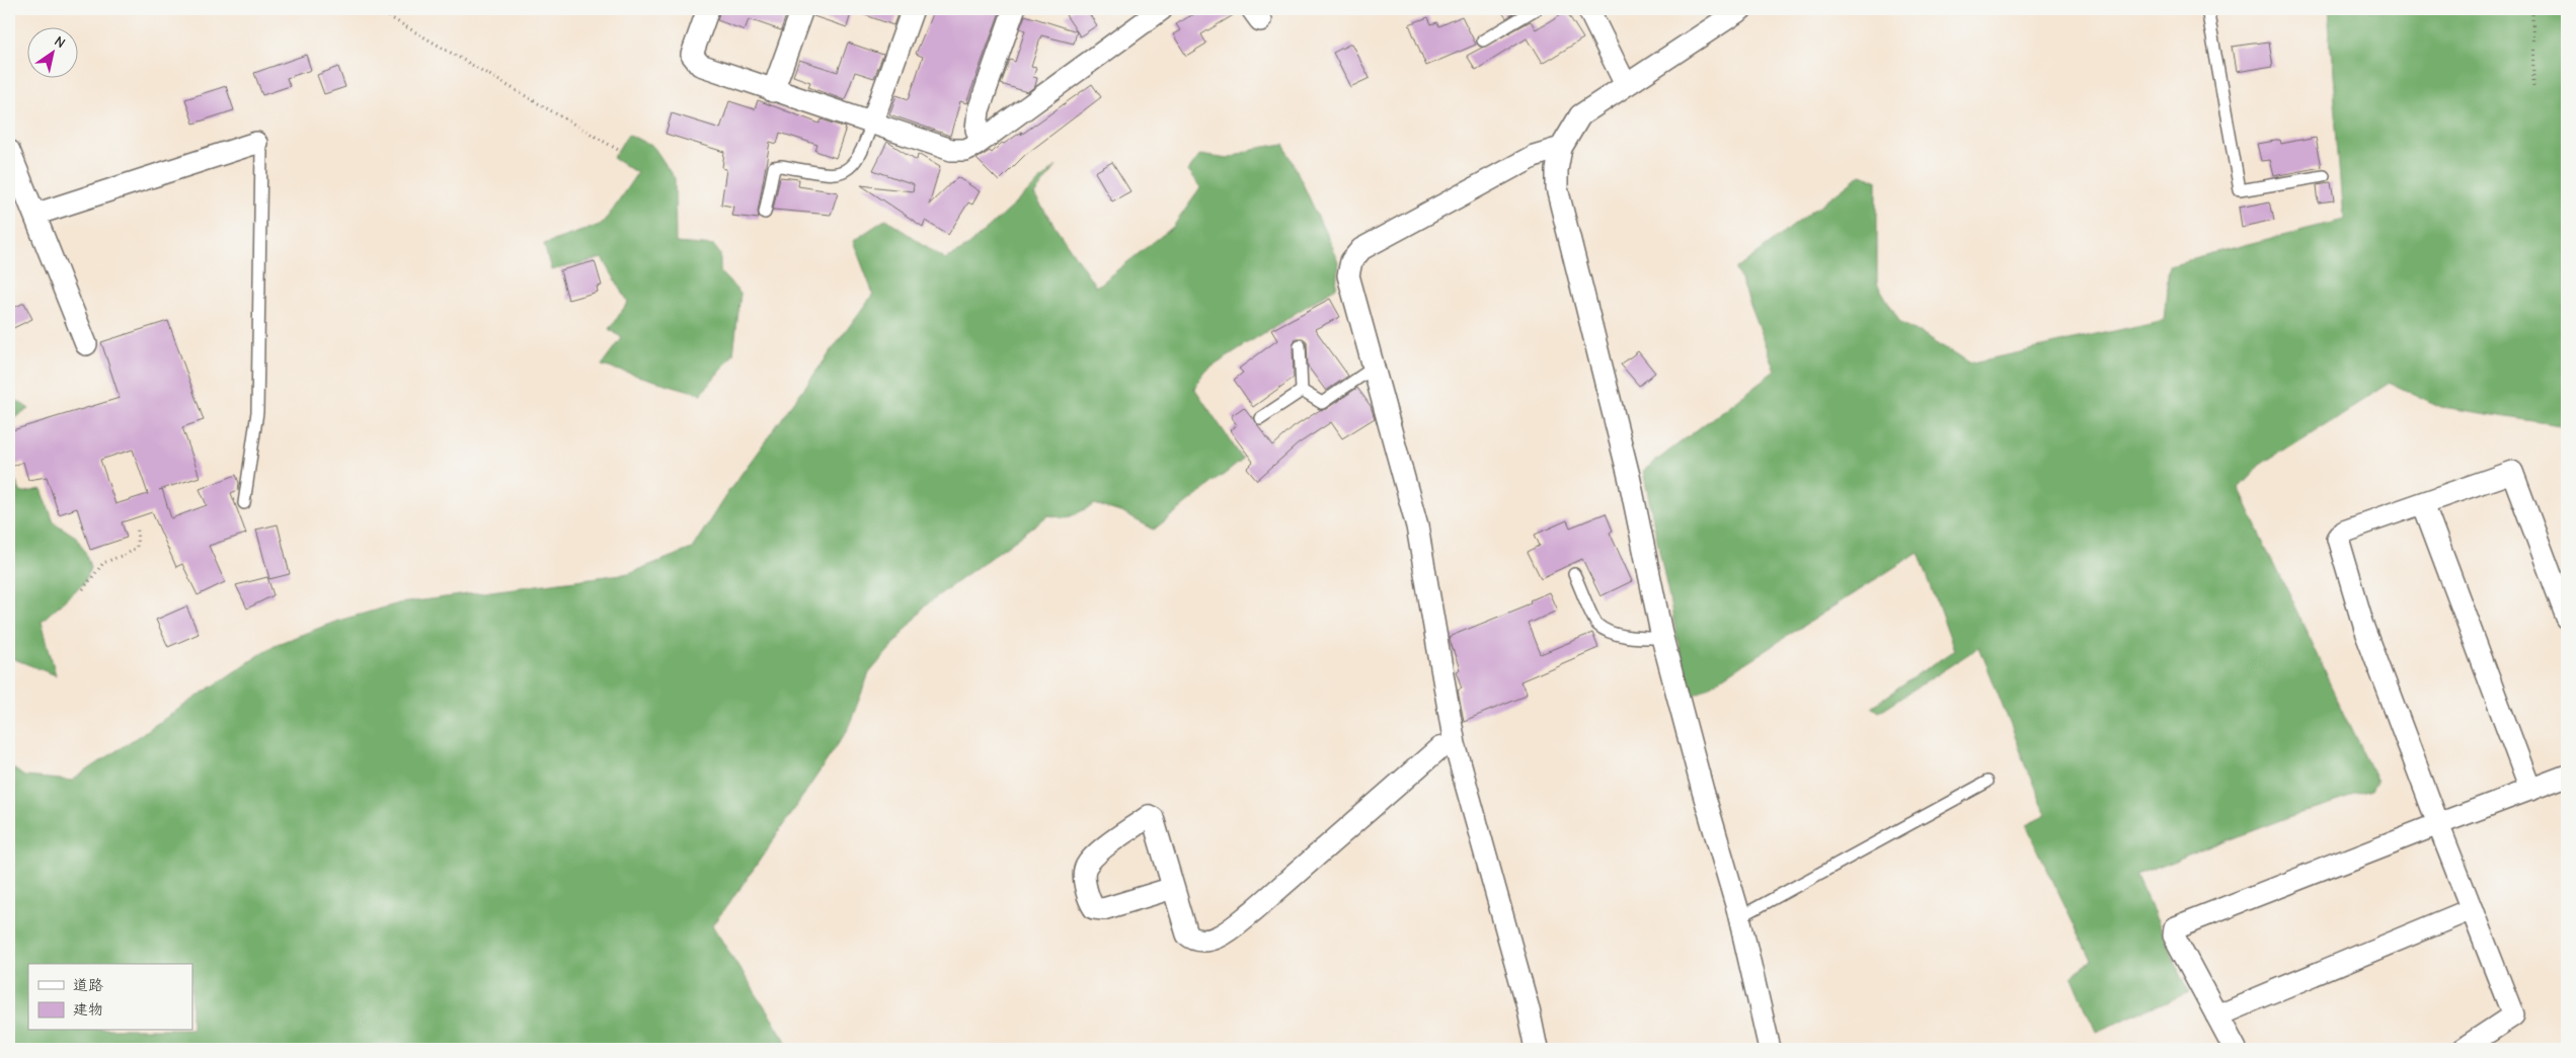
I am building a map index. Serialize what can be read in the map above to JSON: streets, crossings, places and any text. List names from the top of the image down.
{
  "legend": ["道路", "建物"],
  "north": "top right"
}
